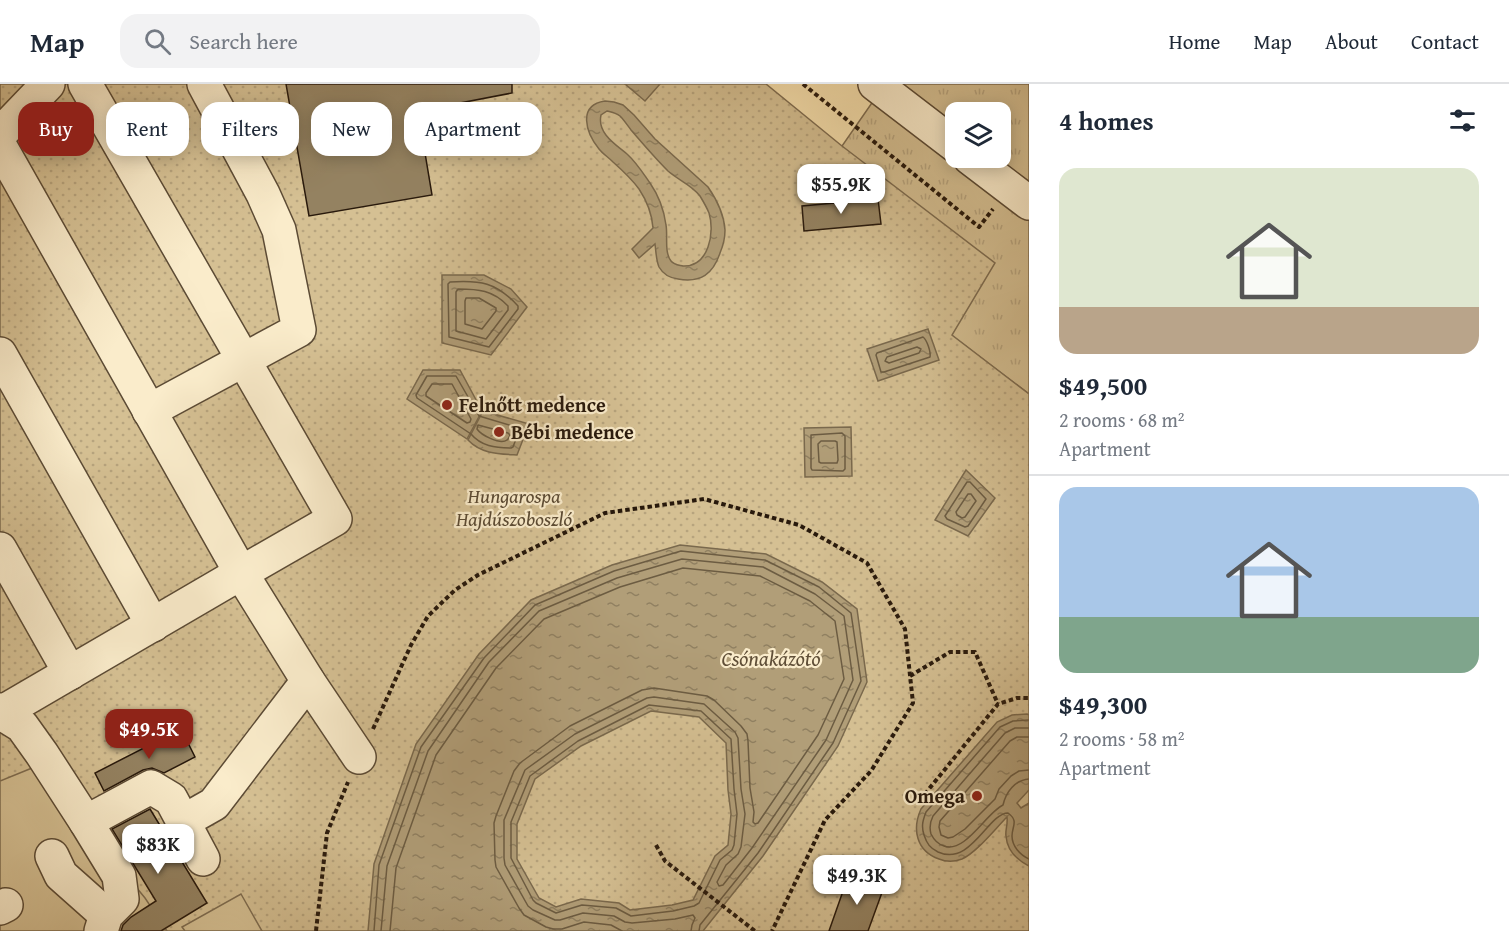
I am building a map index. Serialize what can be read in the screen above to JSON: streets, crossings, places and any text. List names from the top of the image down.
{
  "water": ["Csónakázótó"],
  "parks": ["Hungarospa Hajdúszoboszló"],
  "places": ["Felnőtt medence", "Bébi medence", "Omega"],
  "page": {
    "header": "Map",
    "search": "Search here",
    "nav": [
      "Home",
      "Map",
      "About",
      "Contact"
    ],
    "heading": "4 homes",
    "chip": [
      "Buy",
      "Rent",
      "Filters",
      "New",
      "Apartment"
    ],
    "list": [
      {
        "name": "$49,500",
        "note": "2 rooms · 68 m² · Apartment"
      },
      {
        "name": "$49,300",
        "note": "2 rooms · 58 m² · Apartment"
      }
    ],
    "price": [
      "$55.9K",
      "$49.5K",
      "$83K",
      "$49.3K"
    ]
  }
}
